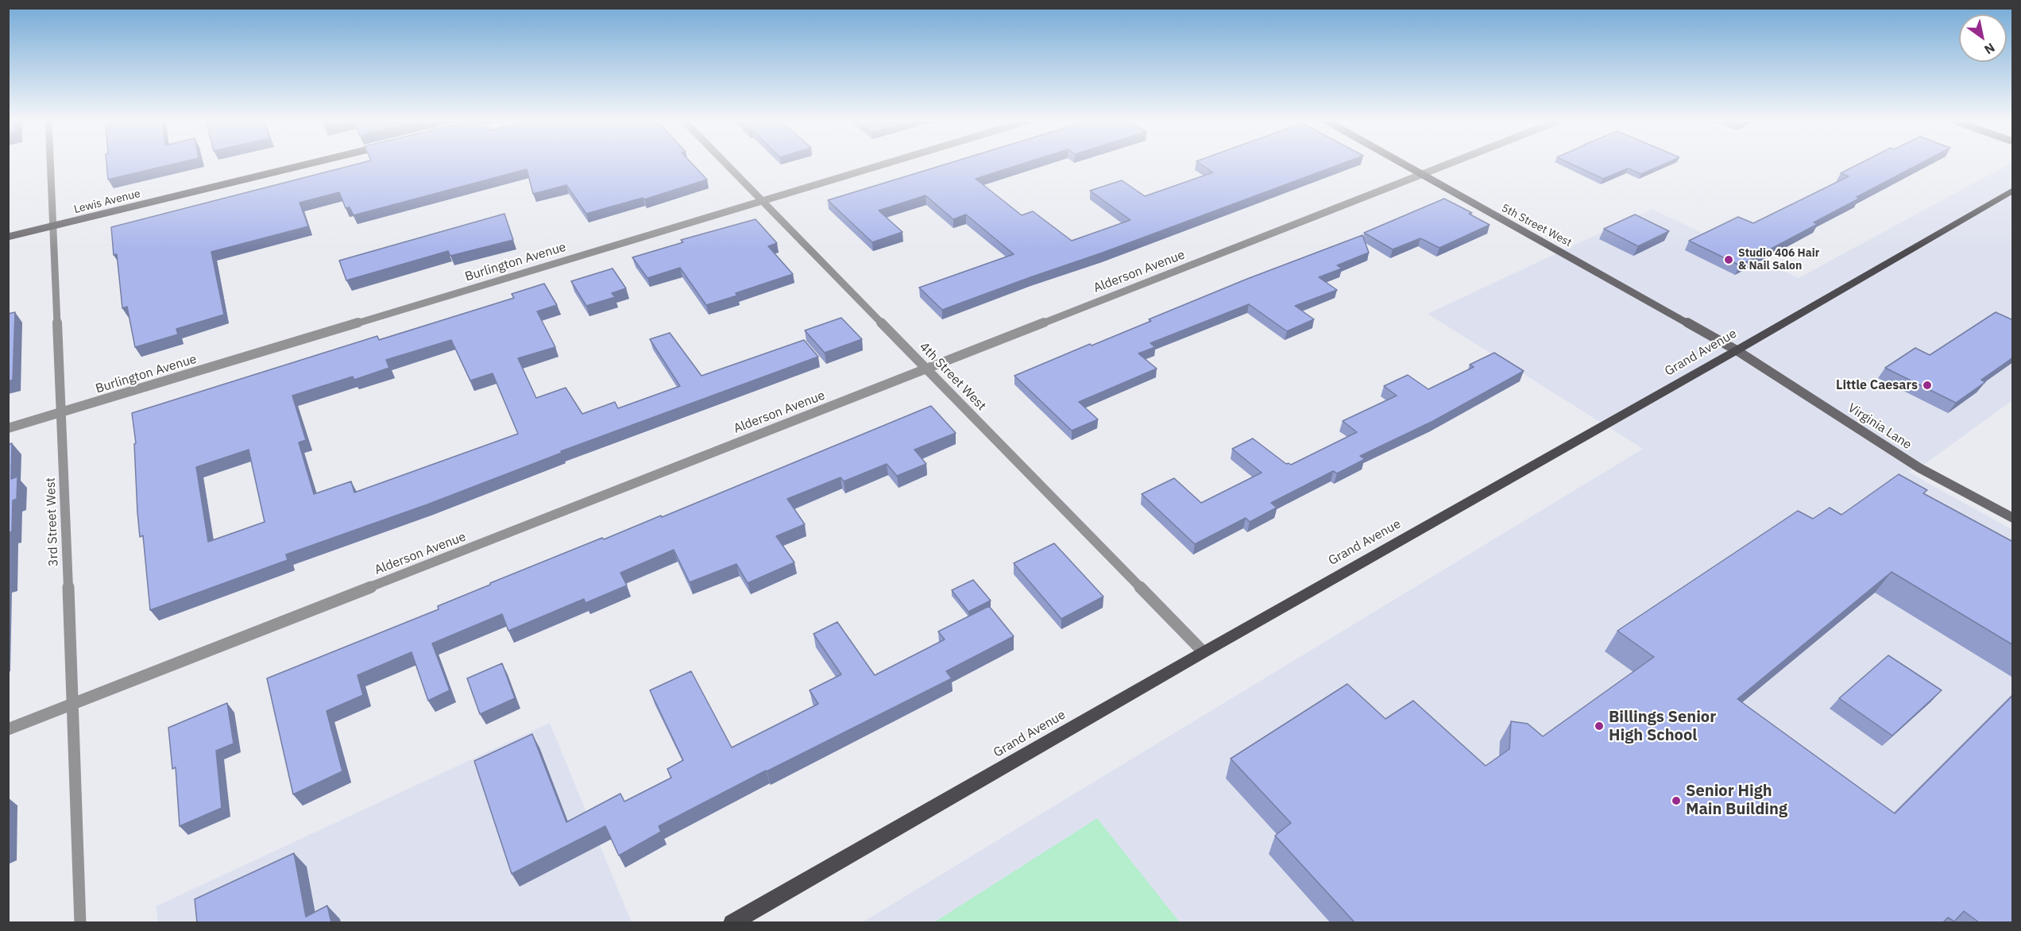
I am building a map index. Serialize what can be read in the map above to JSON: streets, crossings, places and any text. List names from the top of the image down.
{
  "streets": {
    "main road": ["Grand Avenue"],
    "street": [
      "Lewis Avenue",
      "5th Street West",
      "Burlington Avenue",
      "Alderson Avenue",
      "4th Street West",
      "Virginia Lane",
      "3rd Street West"
    ]
  },
  "crossings": [
    ["Lewis Avenue", "3rd Street West"],
    ["5th Street West", "Alderson Avenue"],
    ["5th Street West", "Grand Avenue"],
    ["5th Street West", "Virginia Lane"],
    ["Burlington Avenue", "4th Street West"],
    ["Burlington Avenue", "3rd Street West"],
    ["Alderson Avenue", "4th Street West"],
    ["Alderson Avenue", "3rd Street West"],
    ["Grand Avenue", "4th Street West"],
    ["Grand Avenue", "Virginia Lane"]
  ],
  "places": [
    "Studio 406 Hair & Nail Salon",
    "Little Caesars",
    "Billings Senior High School",
    "Senior High Main Building"
  ],
  "north": "bottom right"
}
